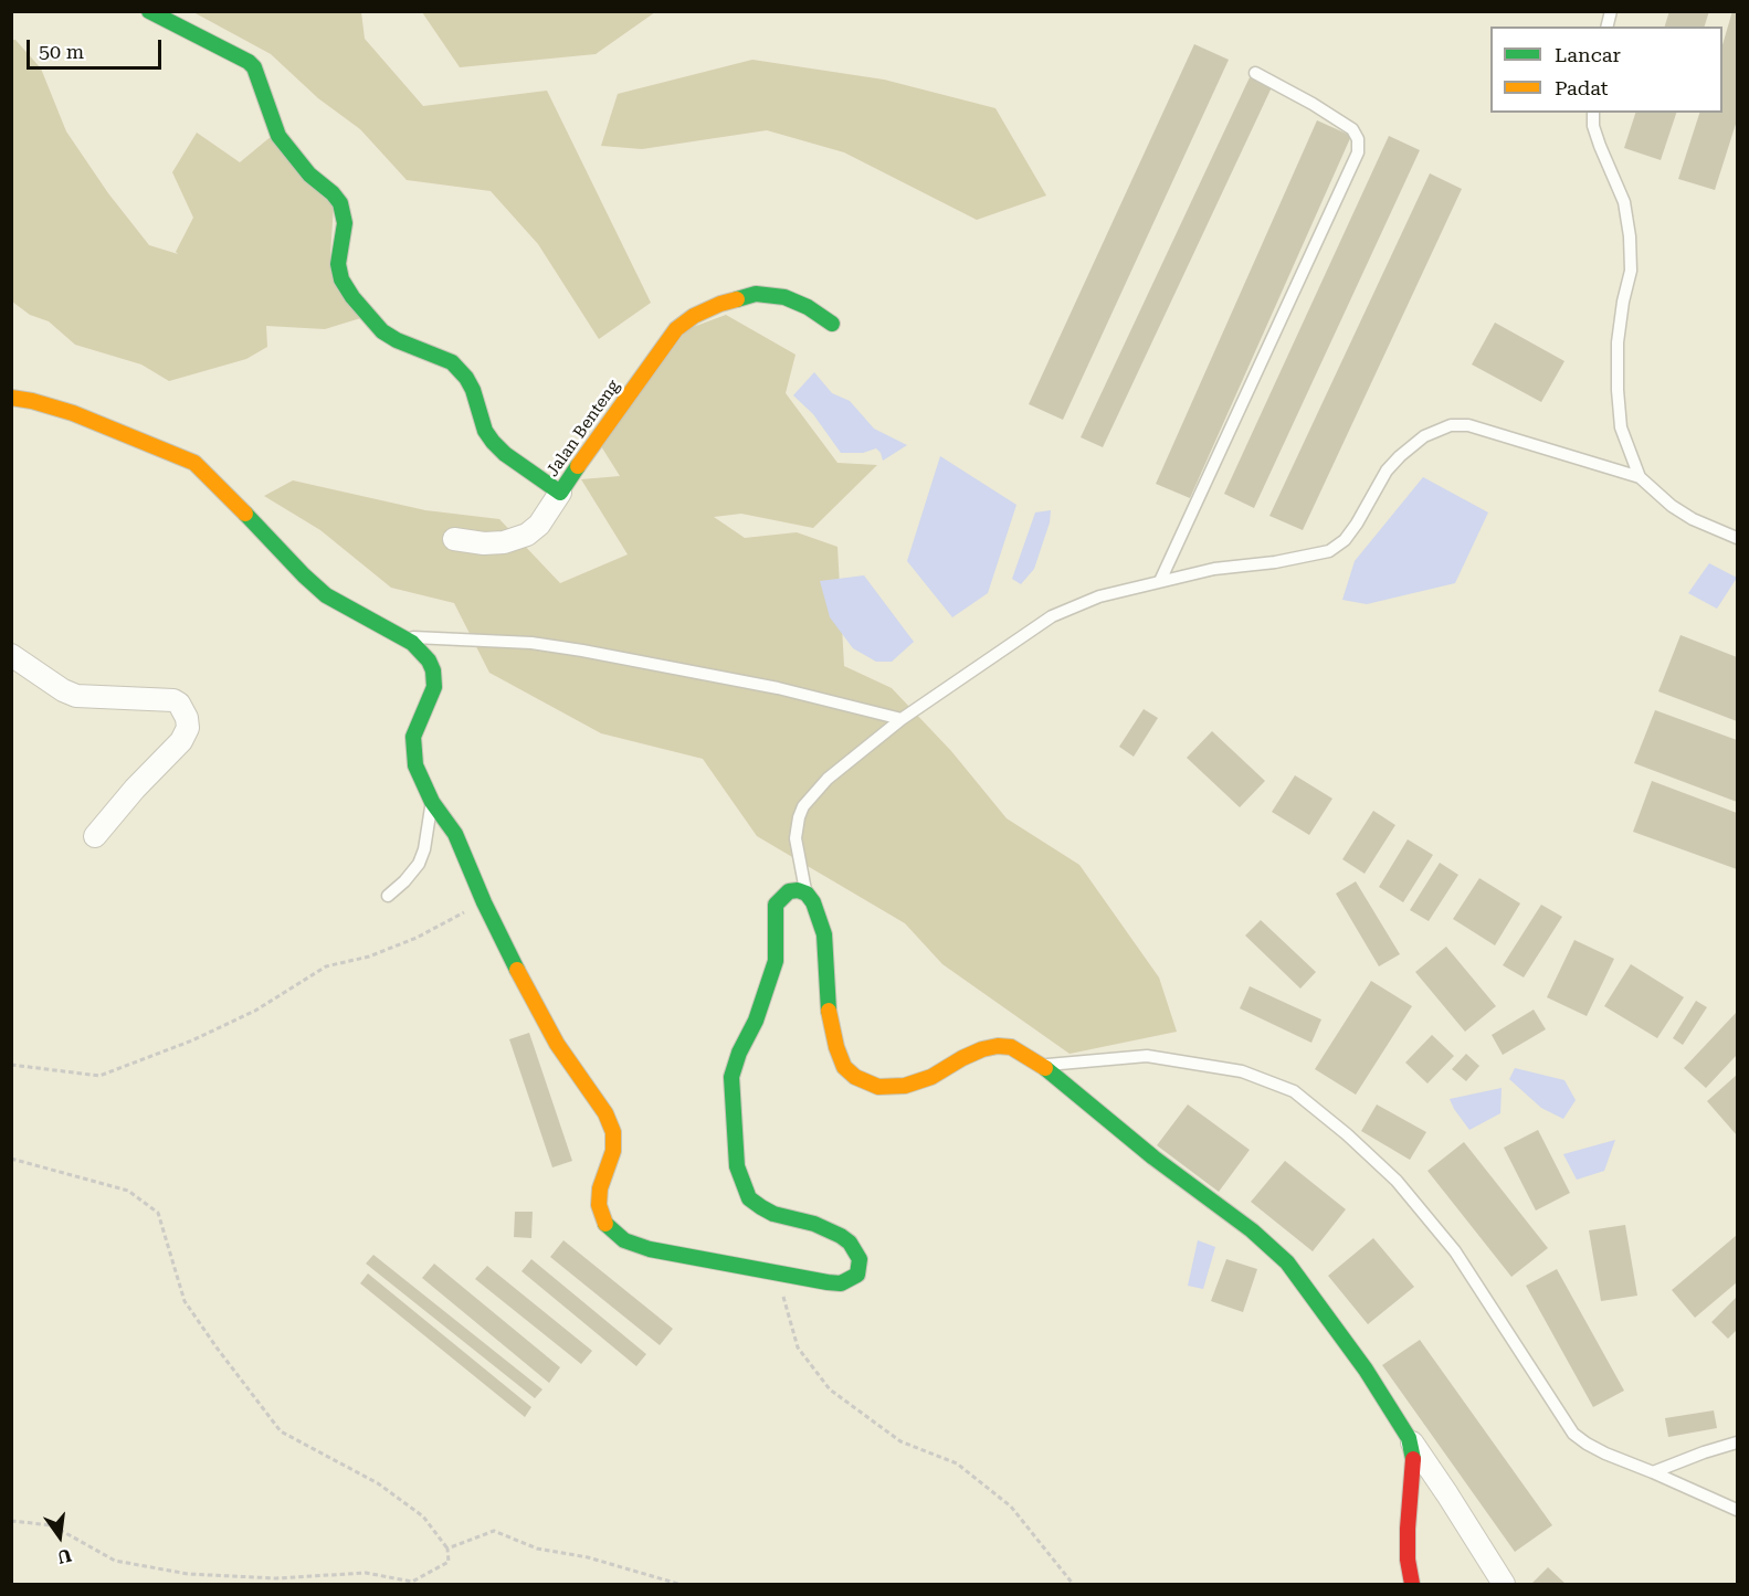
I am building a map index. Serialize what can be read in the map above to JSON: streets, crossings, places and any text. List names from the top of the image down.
{
  "streets": {
    "street": ["Jalan Benteng"]
  },
  "legend": ["Lancar", "Padat"],
  "scale_bar": "50 m",
  "north": "bottom"
}
